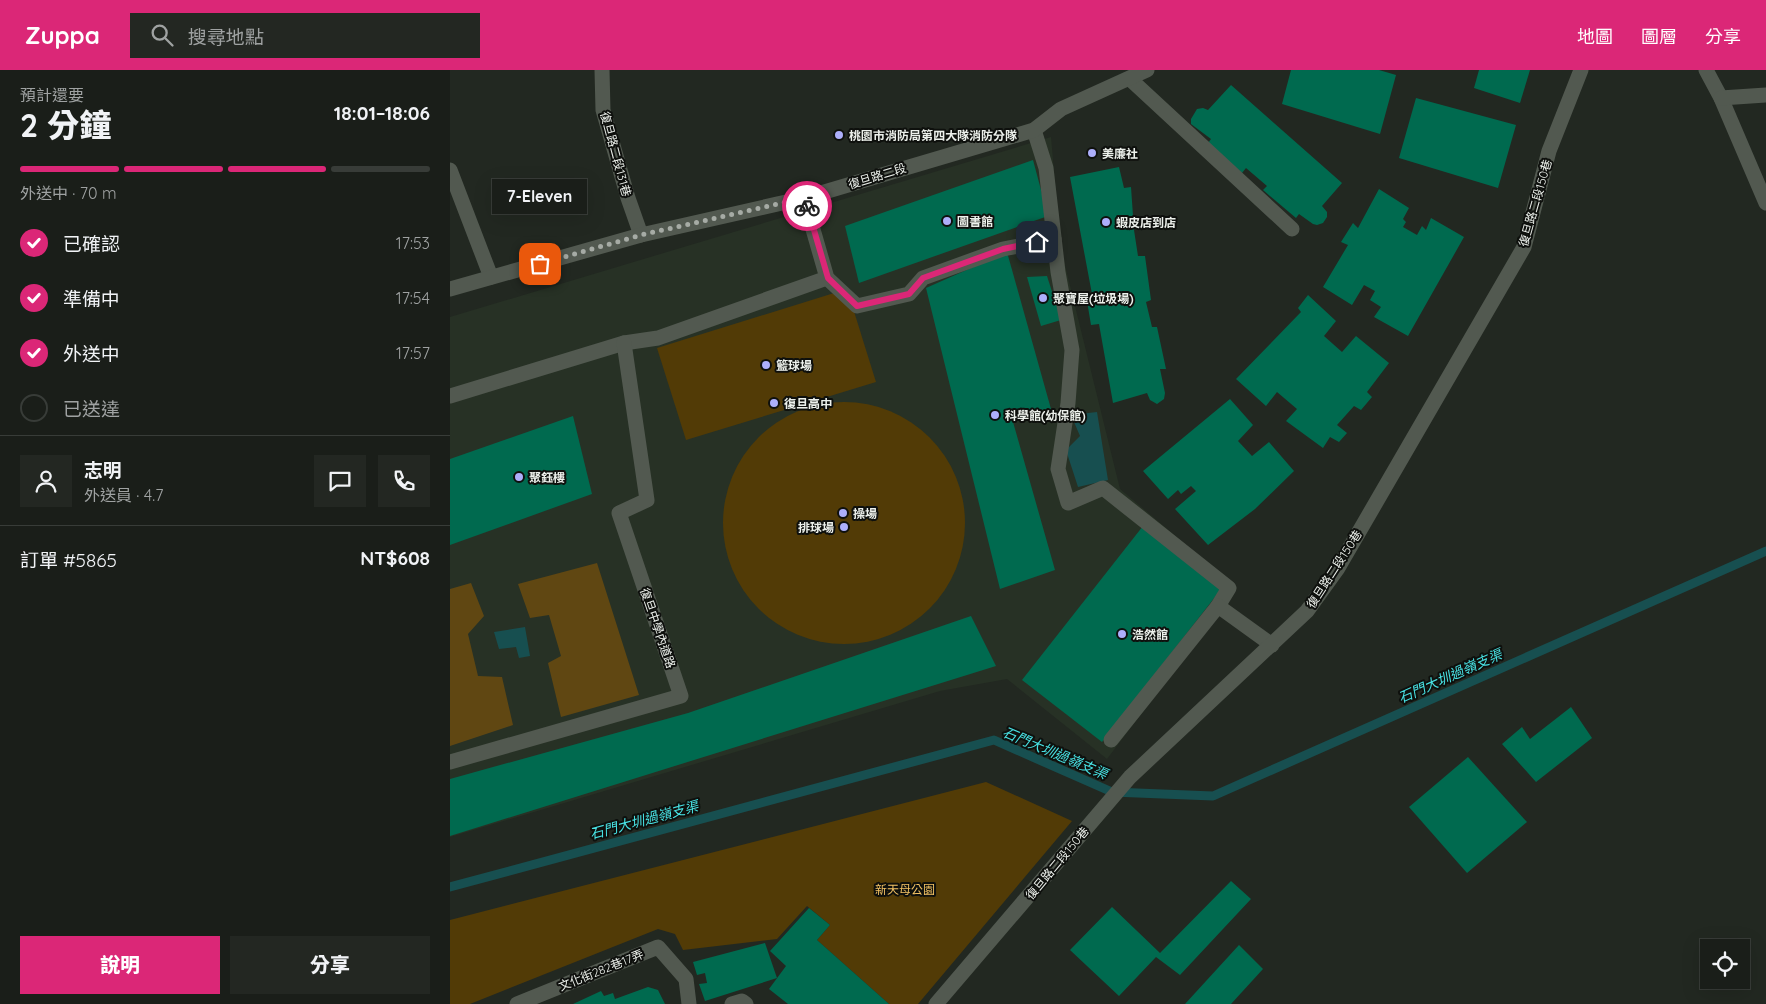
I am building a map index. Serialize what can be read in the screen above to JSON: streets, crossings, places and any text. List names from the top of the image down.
{
  "streets": {
    "street": [
      "復旦路二段131巷",
      "復旦路二段",
      "復旦路二段150巷",
      "復旦中學內道路",
      "文化街282巷17弄"
    ]
  },
  "crossings": [
    ["復旦路二段131巷", "復旦路二段"]
  ],
  "water": ["石門大圳過嶺支渠"],
  "parks": ["新天母公園"],
  "places": [
    "桃園市消防局第四大隊消防分隊",
    "美廉社",
    "圖書館",
    "蝦皮店到店",
    "7-Eleven",
    "聚寶屋(垃圾場)",
    "籃球場",
    "復旦高中",
    "科學館(幼保館)",
    "聚鈺樓",
    "操場",
    "排球場",
    "浩然館"
  ],
  "page": {
    "header": "Zuppa",
    "search": "搜尋地點",
    "nav": ["地圖", "圖層", "分享"],
    "heading": ["2 分鐘", "預計還要", "18:01–18:06"],
    "panel": [
      "志明",
      "外送員 · 4.7",
      "訂單 #5865",
      "NT$608"
    ],
    "bar": "外送中 · 70 m",
    "bubble": "7-Eleven",
    "list": [
      ["已確認", "17:53"],
      ["準備中", "17:54"],
      ["外送中", "17:57"],
      "已送達"
    ],
    "buttons": ["說明", "分享"]
  }
}
